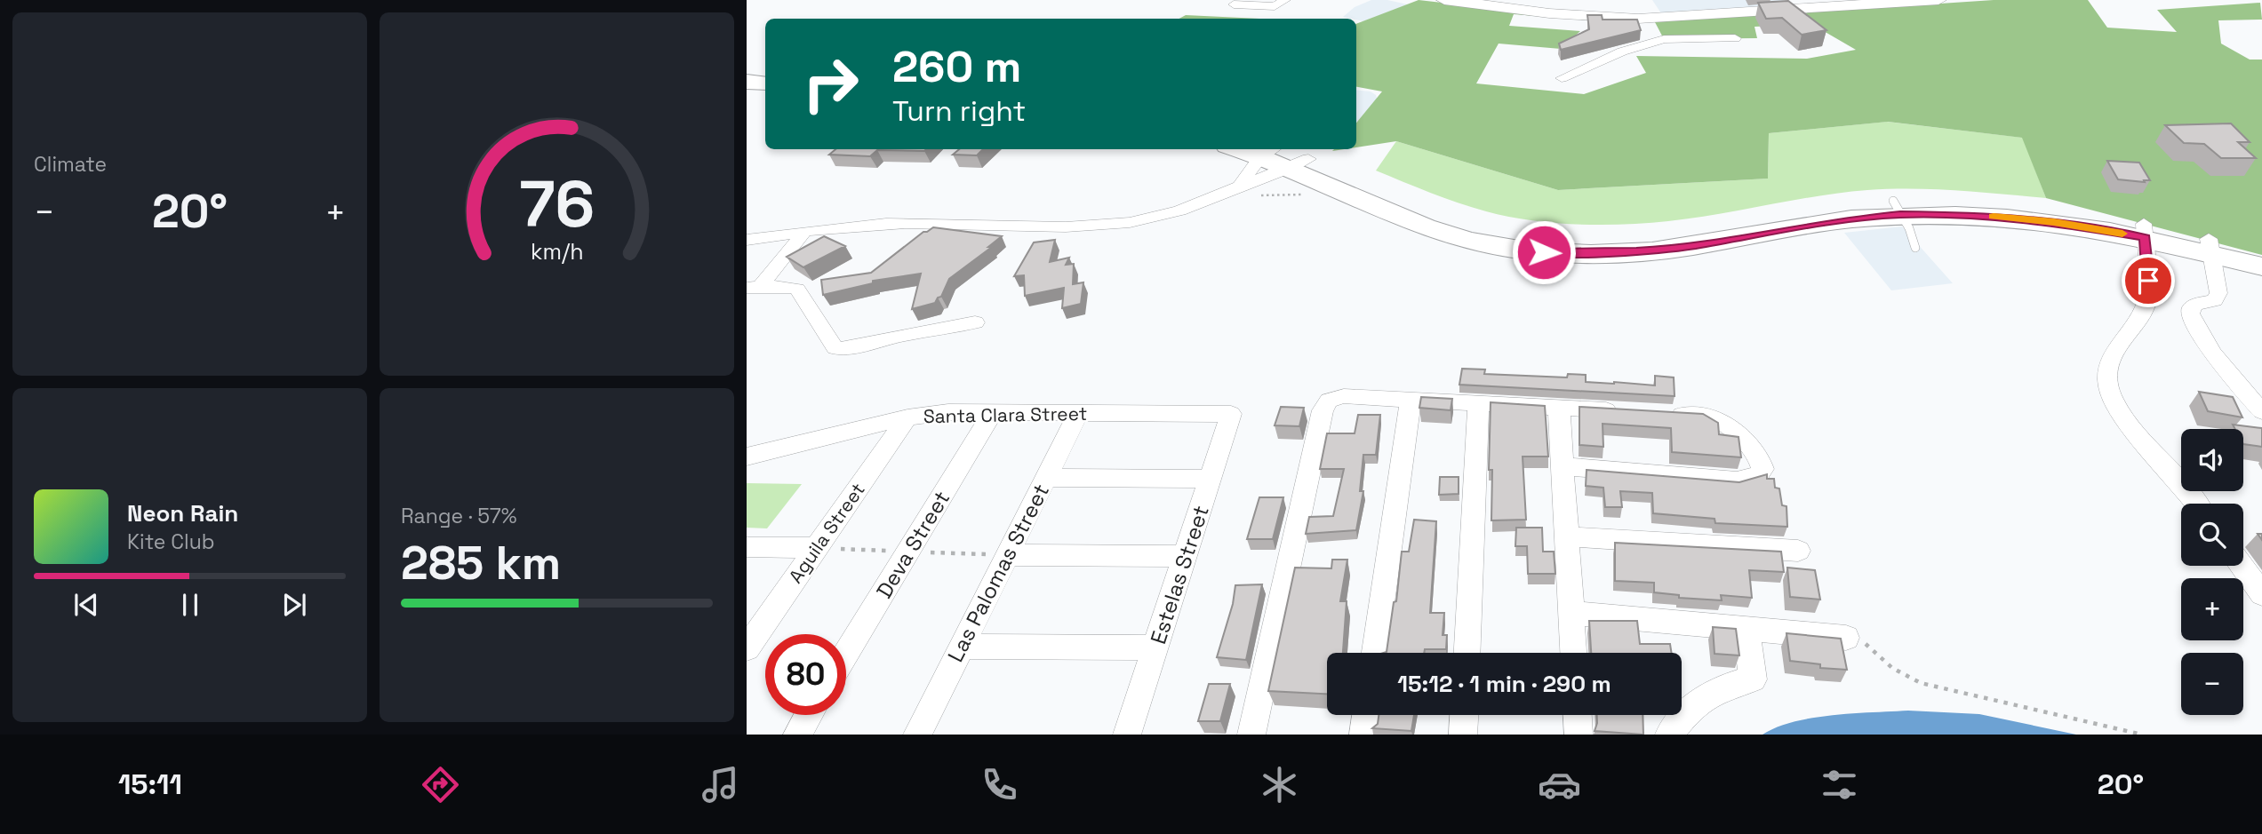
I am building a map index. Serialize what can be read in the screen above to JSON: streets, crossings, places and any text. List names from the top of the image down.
{
  "streets": {
    "street": [
      "Santa Clara Street",
      "Aguila Street",
      "Deva Street",
      "Las Palomas Street",
      "Estelas Street"
    ]
  },
  "crossings": [
    ["Santa Clara Street", "Aguila Street"],
    ["Santa Clara Street", "Deva Street"],
    ["Santa Clara Street", "Las Palomas Street"],
    ["Santa Clara Street", "Estelas Street"]
  ],
  "page": {
    "tile": [
      "Climate",
      ["Range · 57%", "285 km"]
    ],
    "turn": ["260 m", "Turn right"],
    "heat": ["−", "20°", "+"],
    "map_buttons": ["+", "−"],
    "song": ["Neon Rain", "Kite Club"],
    "limit": "80",
    "trip": "15:12 · 1 min · 290 m",
    "tabs": ["15:11", "20°"],
    "gauge": ["76", "km/h"]
  }
}
